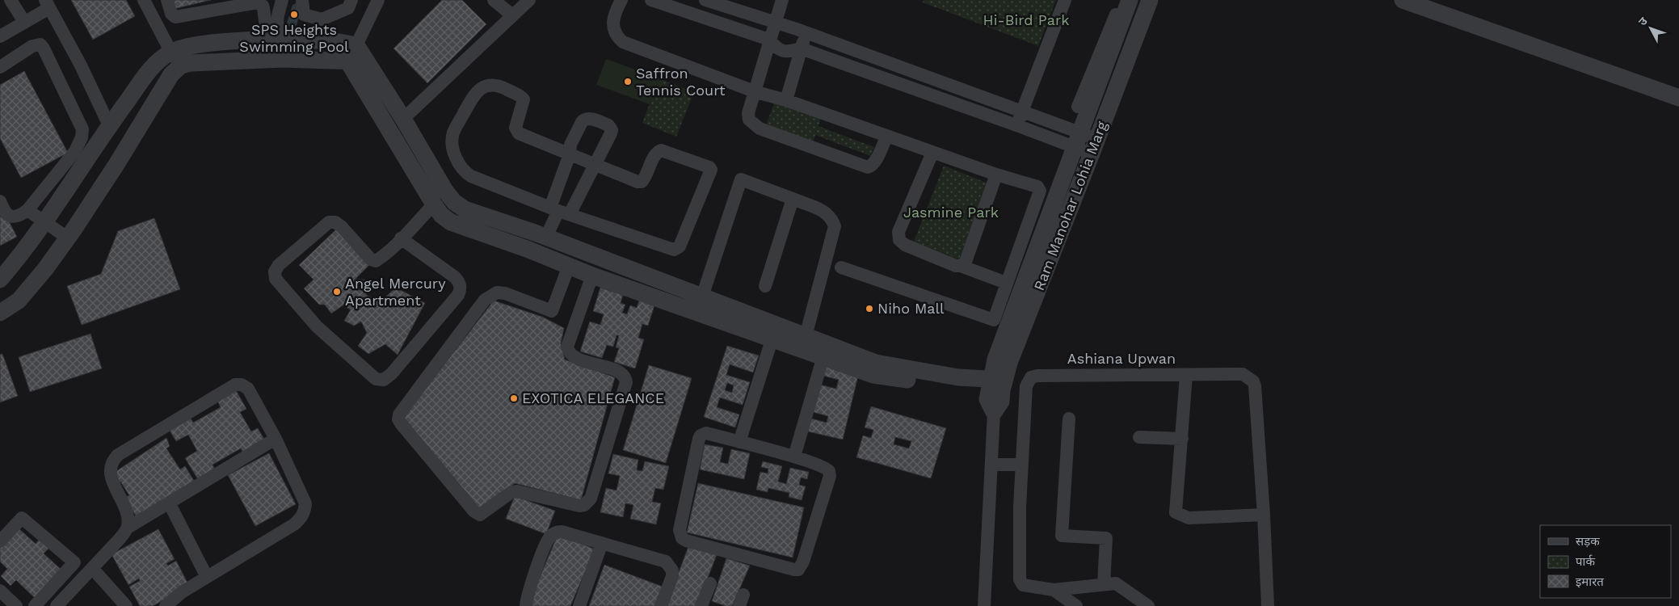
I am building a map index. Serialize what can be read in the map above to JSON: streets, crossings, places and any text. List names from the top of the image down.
{
  "streets": {
    "street": ["Ram Manohar Lohia Marg", "Ashiana Upwan"]
  },
  "parks": ["Hi-Bird Park", "Jasmine Park"],
  "places": [
    "SPS Heights Swimming Pool",
    "Saffron Tennis Court",
    "Angel Mercury Apartment",
    "Niho Mall",
    "EXOTICA ELEGANCE"
  ],
  "legend": ["सड़क", "पार्क", "इमारत"],
  "north": "top left"
}
